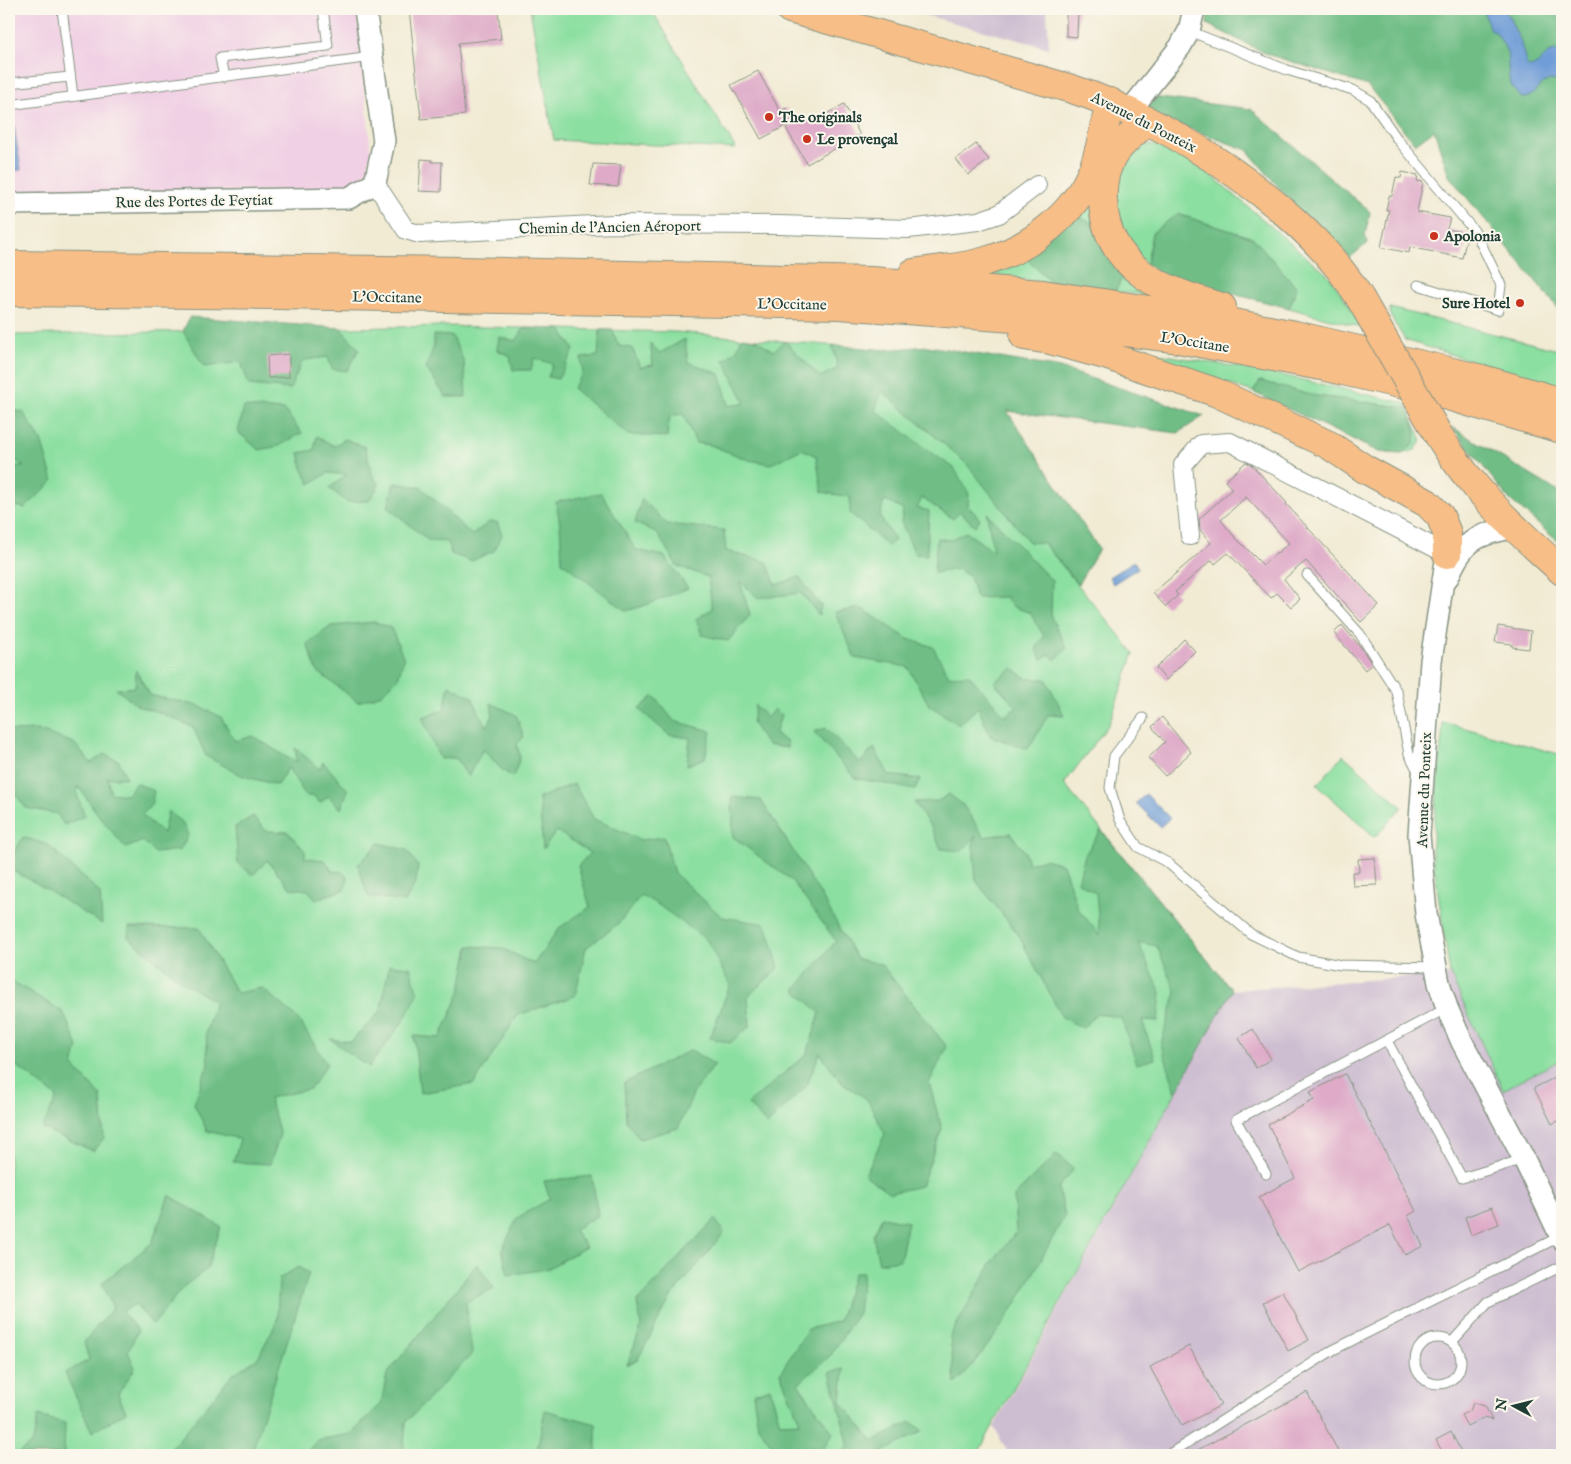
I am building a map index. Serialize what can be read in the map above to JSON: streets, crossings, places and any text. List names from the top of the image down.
{
  "streets": {
    "main road": ["Avenue du Ponteix", "L'Occitane"],
    "street": ["Rue des Portes de Feytiat", "Chemin de l'Ancien Aéroport"]
  },
  "crossings": [
    ["Rue des Portes de Feytiat", "Chemin de l'Ancien Aéroport"]
  ],
  "places": [
    "The originals",
    "Le provençal",
    "Apolonia",
    "Sure Hotel"
  ],
  "north": "left"
}
